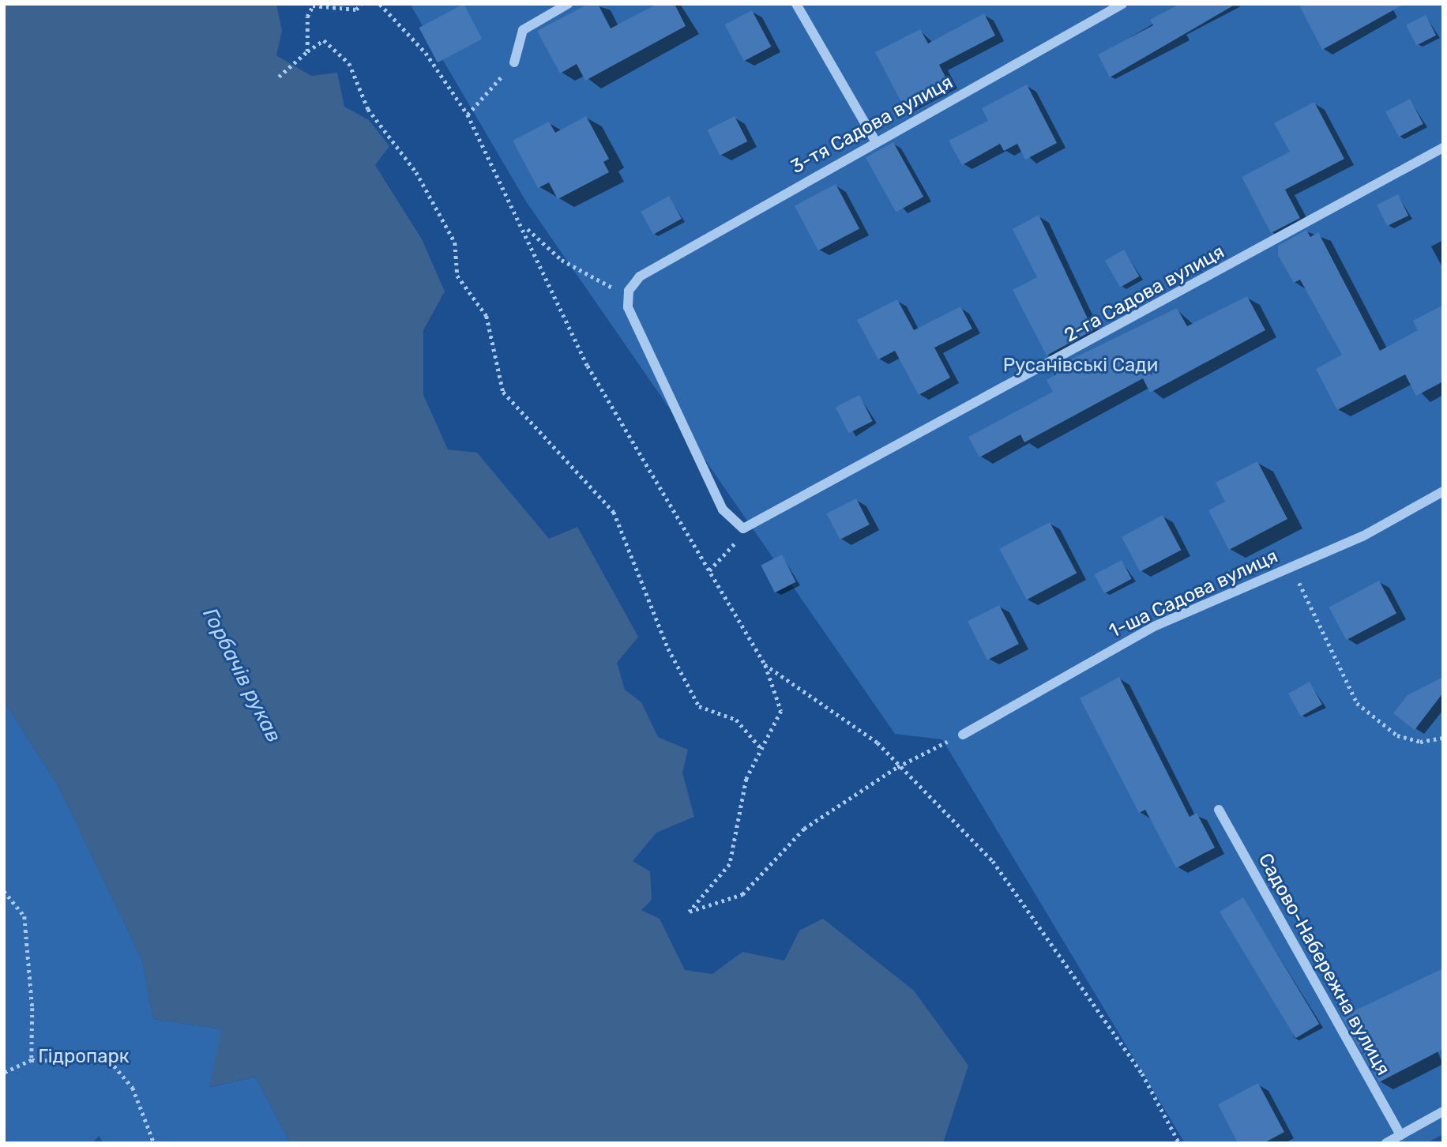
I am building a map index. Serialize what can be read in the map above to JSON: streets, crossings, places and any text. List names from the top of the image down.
{
  "streets": {
    "street": [
      "3-тя Садова вулиця",
      "2-га Садова вулиця",
      "1-ша Садова вулиця",
      "Садово-Набережна вулиця"
    ]
  },
  "water": ["Горбачів рукав"],
  "parks": ["Русанівські Сади", "Гідропарк"]
}
